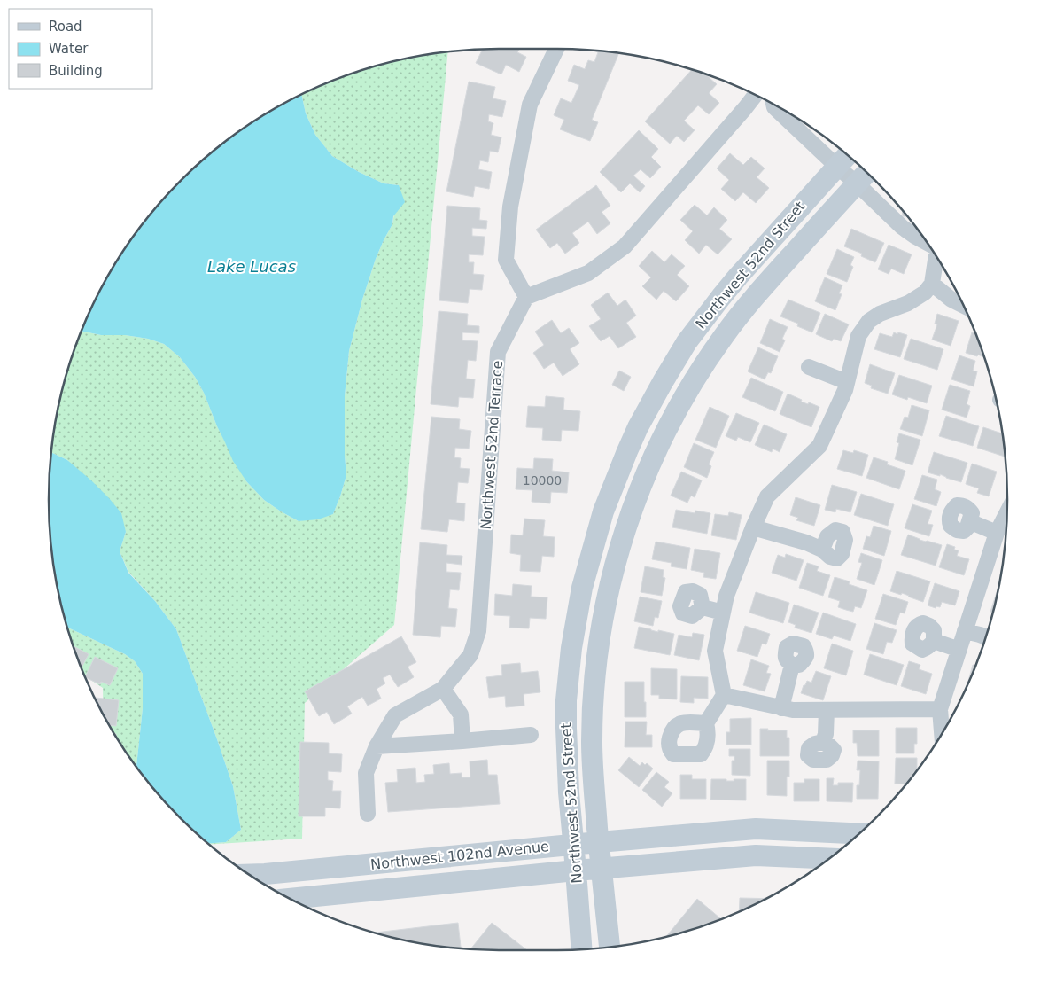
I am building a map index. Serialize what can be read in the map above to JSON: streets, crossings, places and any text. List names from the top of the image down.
{
  "streets": {
    "street": ["Northwest 52nd Street", "Northwest 52nd Terrace", "Northwest 102nd Avenue"]
  },
  "crossings": [
    ["Northwest 52nd Street", "Northwest 102nd Avenue"]
  ],
  "water": ["Lake Lucas"],
  "house_numbers": ["10000"],
  "legend": ["Road", "Water", "Building"]
}
